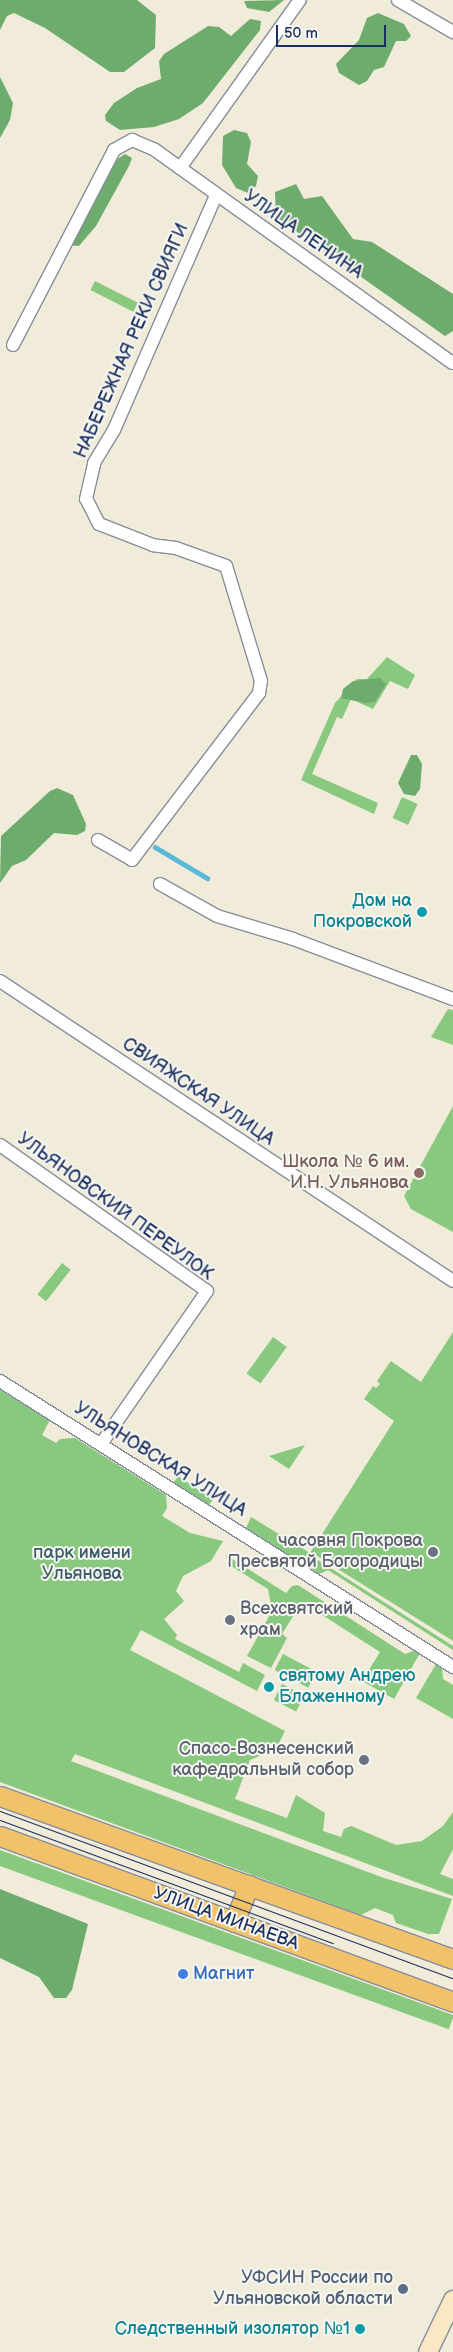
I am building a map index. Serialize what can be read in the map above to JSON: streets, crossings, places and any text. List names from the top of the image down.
{
  "streets": {
    "main road": ["УЛИЦА МИНАЕВА"],
    "street": [
      "УЛИЦА ЛЕНИНА",
      "НАБЕРЕЖНАЯ РЕКИ СВИЯГИ",
      "СВИЯЖСКАЯ УЛИЦА",
      "УЛЬЯНОВСКИЙ ПЕРЕУЛОК",
      "УЛЬЯНОВСКАЯ УЛИЦА"
    ]
  },
  "crossings": [
    ["УЛИЦА ЛЕНИНА", "НАБЕРЕЖНАЯ РЕКИ СВИЯГИ"],
    ["УЛЬЯНОВСКИЙ ПЕРЕУЛОК", "УЛЬЯНОВСКАЯ УЛИЦА"]
  ],
  "parks": ["парк имени Ульянова"],
  "places": [
    "Дом на Покровской",
    "Школа № 6 им. И.Н. Ульянова",
    "часовня Покрова Пресвятой Богородицы",
    "Всехсвятский храм",
    "святому Андрею Блаженному",
    "Спасо-Вознесенский кафедральный собор",
    "Магнит",
    "УФСИН России по Ульяновской области",
    "Следственный изолятор №1"
  ],
  "scale_bar": "50 m"
}
